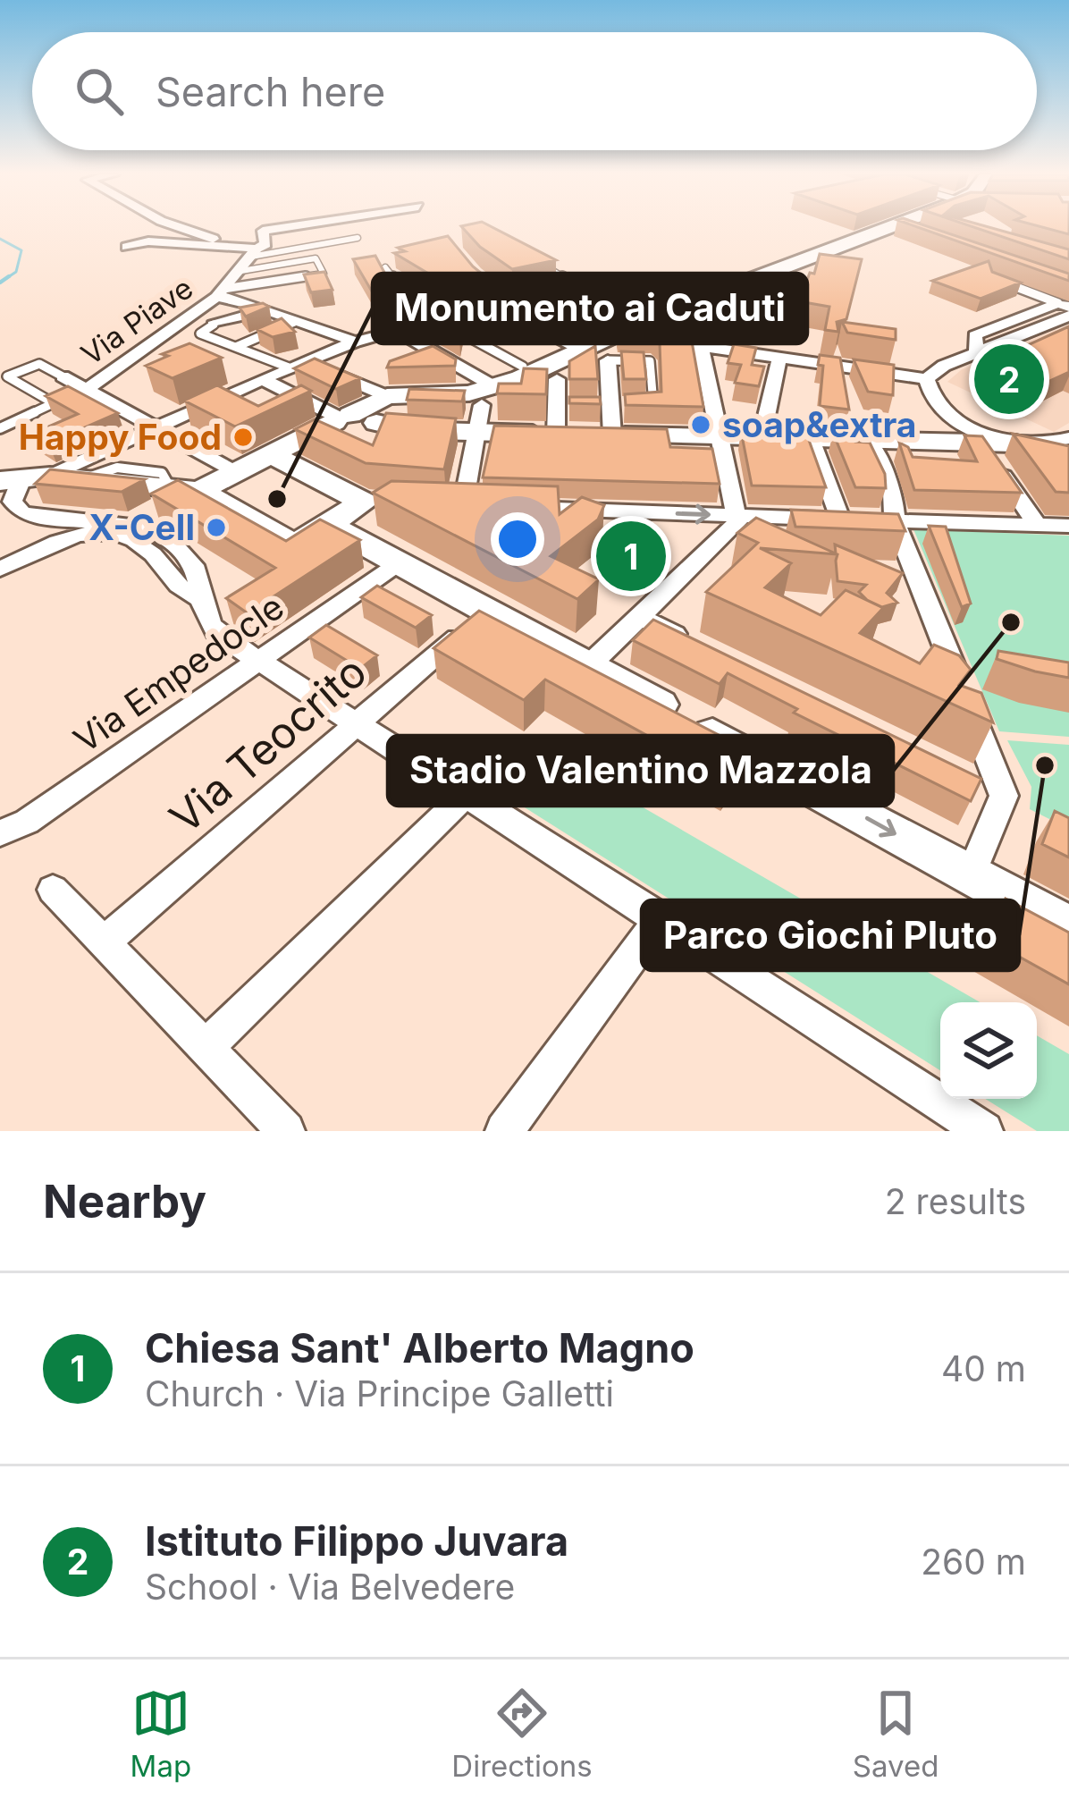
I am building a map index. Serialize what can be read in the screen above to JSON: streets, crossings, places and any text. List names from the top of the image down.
{
  "streets": {
    "street": ["Via Piave", "Via Empedocle", "Via Teocrito"]
  },
  "places": [
    "soap&extra",
    "Happy Food",
    "Monumento ai Caduti",
    "X-Cell",
    "Stadio Valentino Mazzola",
    "Parco Giochi Pluto"
  ],
  "page": {
    "search": "Search here",
    "pins": ["2", "1"],
    "heading": ["Nearby", "2 results"],
    "list": [
      {
        "mark": "1",
        "name": "Chiesa Sant' Alberto Magno",
        "note": "Church · Via Principe Galletti",
        "value": "40 m"
      },
      {
        "mark": "2",
        "name": "Istituto Filippo Juvara",
        "note": "School · Via Belvedere",
        "value": "260 m"
      }
    ],
    "nav": ["Map", "Directions", "Saved"]
  }
}
